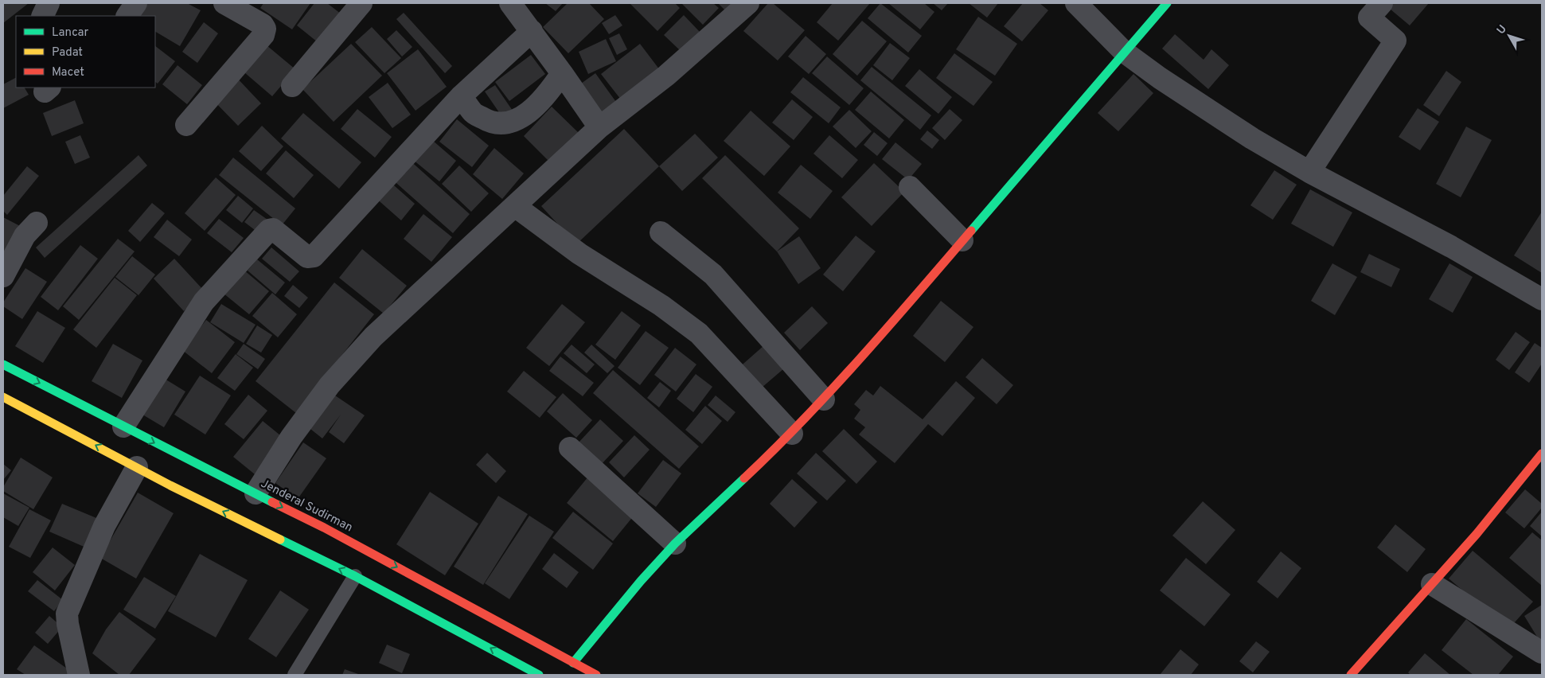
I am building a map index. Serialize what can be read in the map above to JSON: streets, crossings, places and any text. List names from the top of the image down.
{
  "streets": {
    "main road": ["Jenderal Sudirman"]
  },
  "legend": ["Lancar", "Padat", "Macet"],
  "north": "top left"
}
